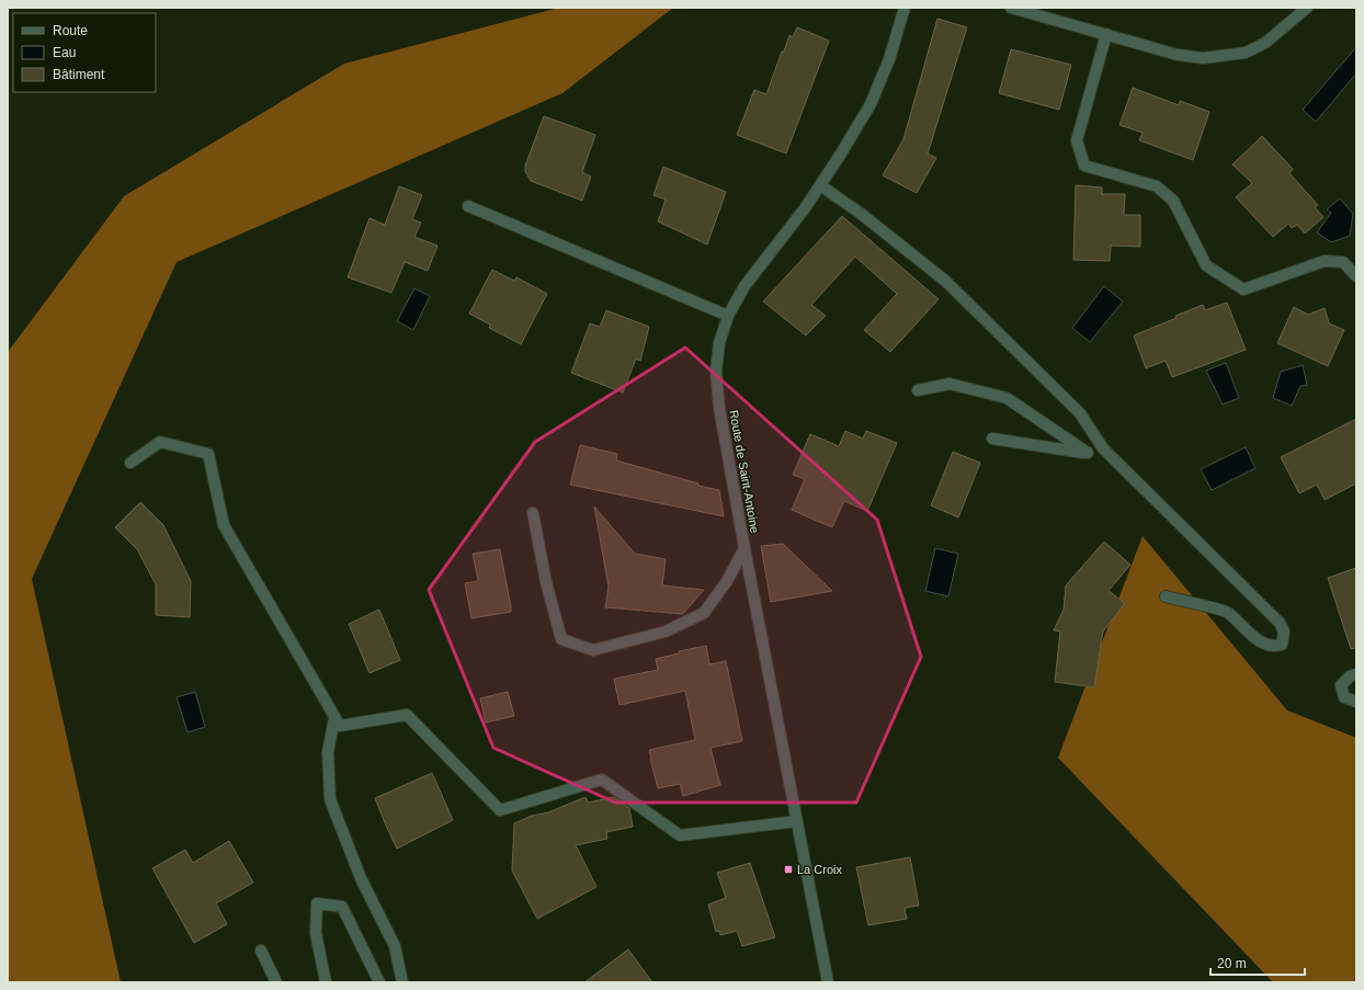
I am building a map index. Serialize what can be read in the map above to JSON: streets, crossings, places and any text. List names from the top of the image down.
{
  "streets": {
    "street": ["Route de Saint-Antoine"]
  },
  "places": {
    "transit": ["La Croix"]
  },
  "legend": ["Route", "Eau", "Bâtiment"],
  "scale_bar": "20 m"
}
